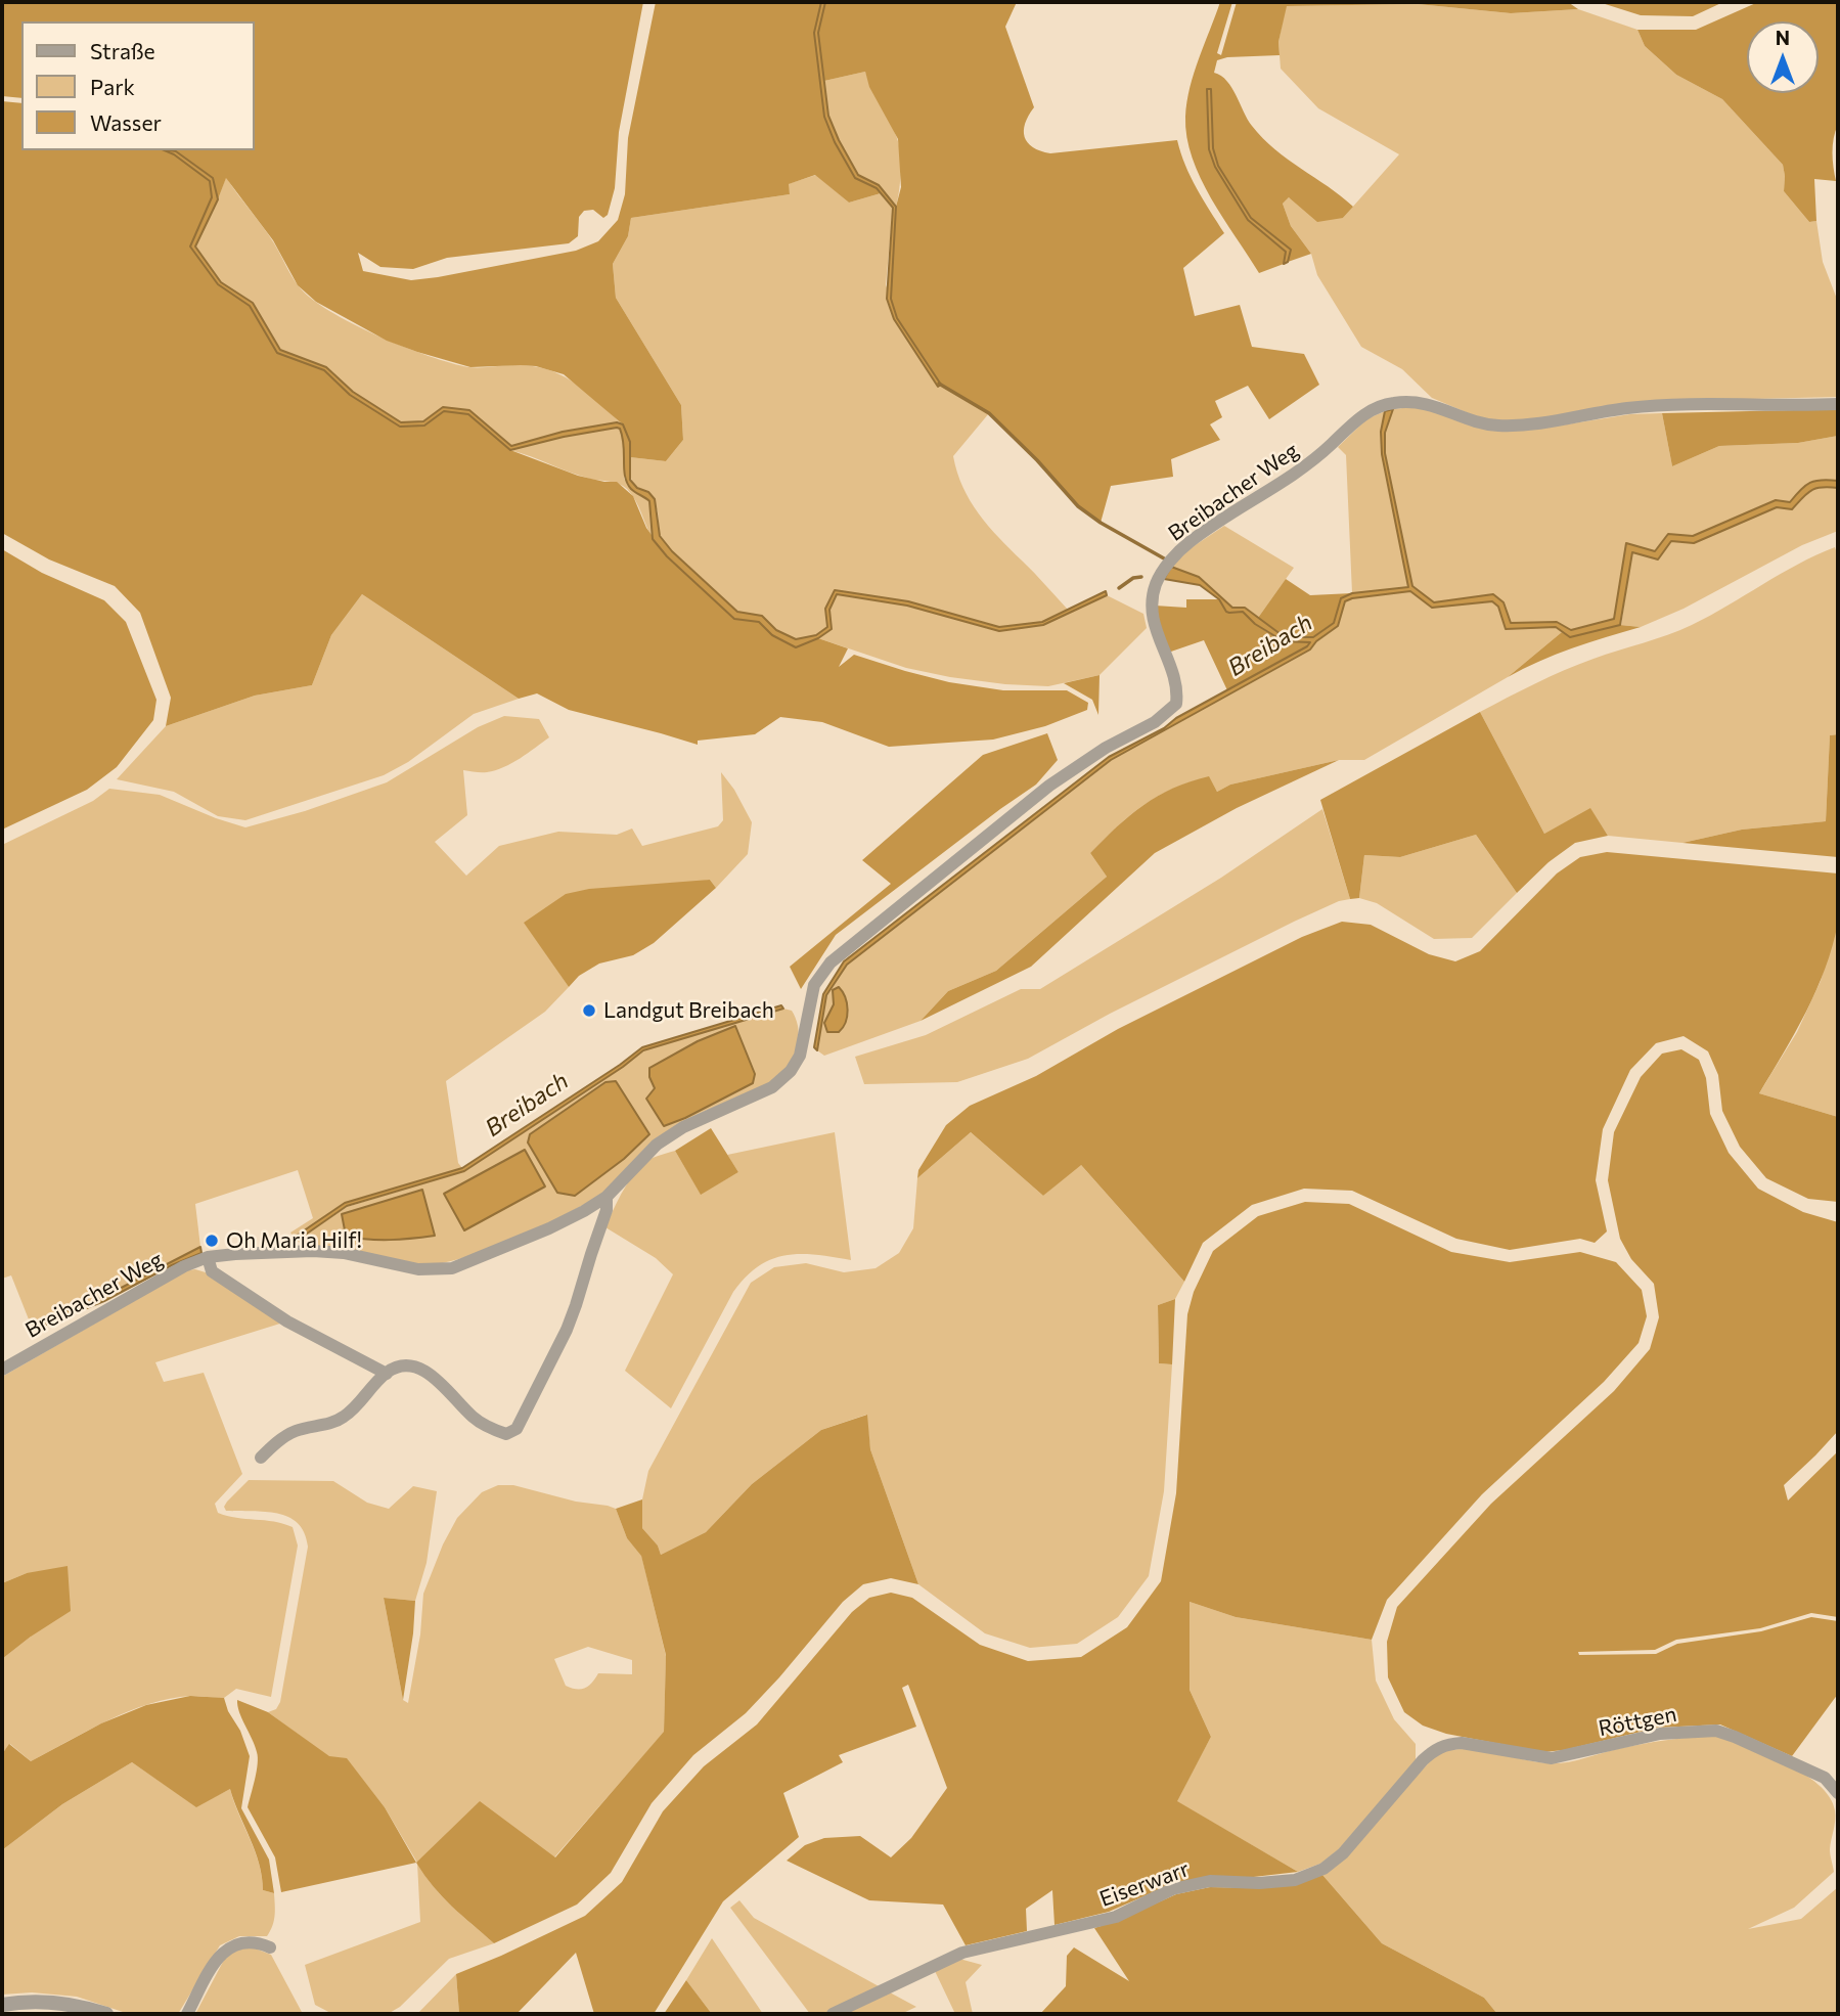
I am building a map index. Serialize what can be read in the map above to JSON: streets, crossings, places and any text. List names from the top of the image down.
{
  "streets": {
    "street": ["Breibacher Weg", "Röttgen", "Eiserwarr"]
  },
  "crossings": [
    ["Röttgen", "Eiserwarr"]
  ],
  "water": ["Breibach"],
  "places": ["Landgut Breibach", "Oh Maria Hilf!"],
  "legend": ["Straße", "Park", "Wasser"],
  "north": "top"
}
